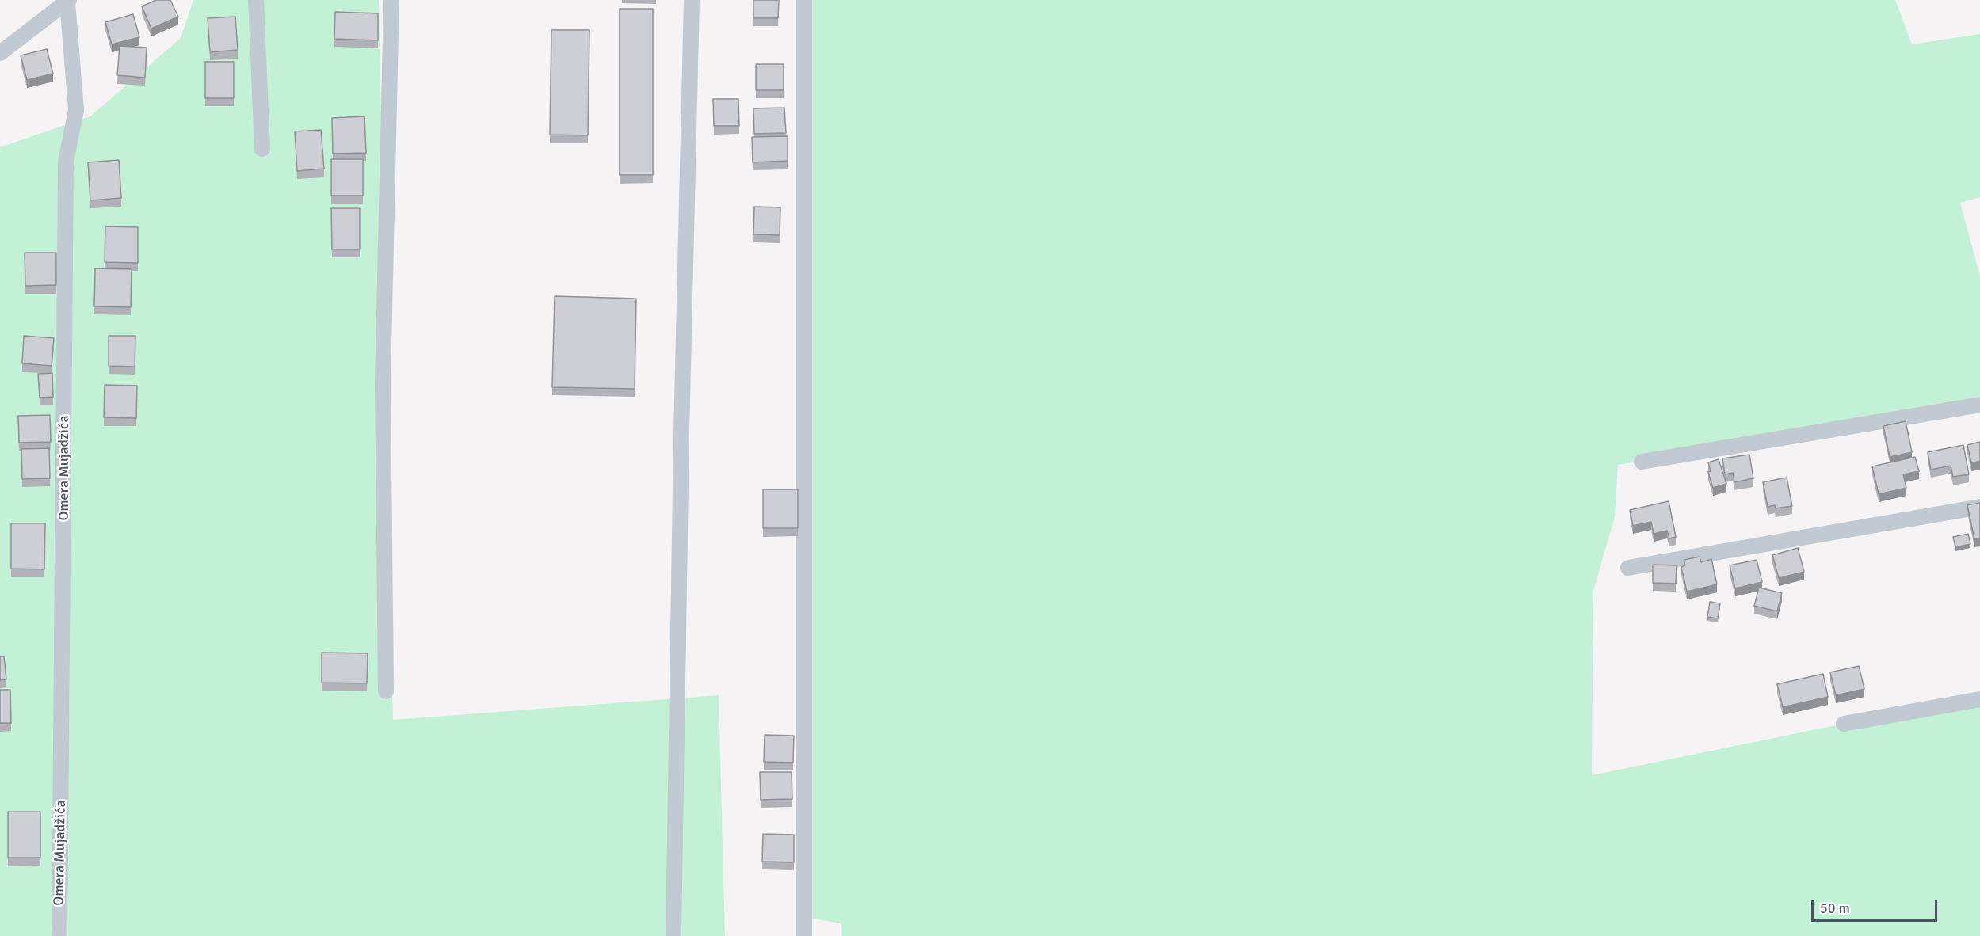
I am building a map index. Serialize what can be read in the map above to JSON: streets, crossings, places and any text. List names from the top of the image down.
{
  "streets": {
    "street": ["Omera Mujadžića"]
  },
  "scale_bar": "50 m"
}
